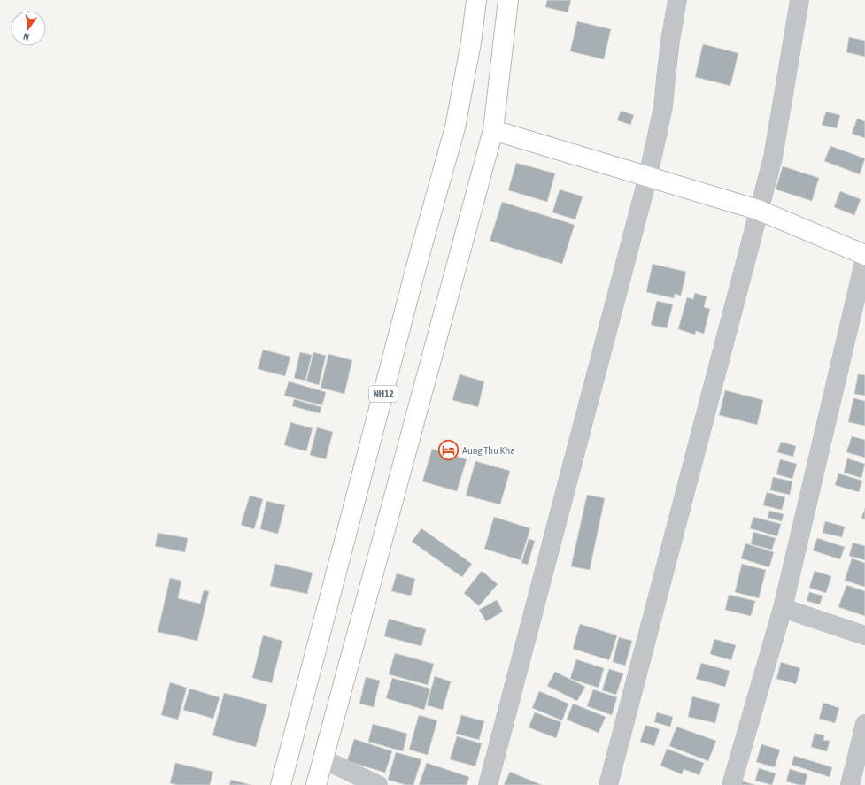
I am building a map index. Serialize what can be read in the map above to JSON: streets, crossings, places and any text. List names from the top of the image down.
{
  "streets": {
    "main road": ["NH12"]
  },
  "places": {
    "hotel": ["Aung Thu Kha"]
  },
  "north": "bottom"
}
